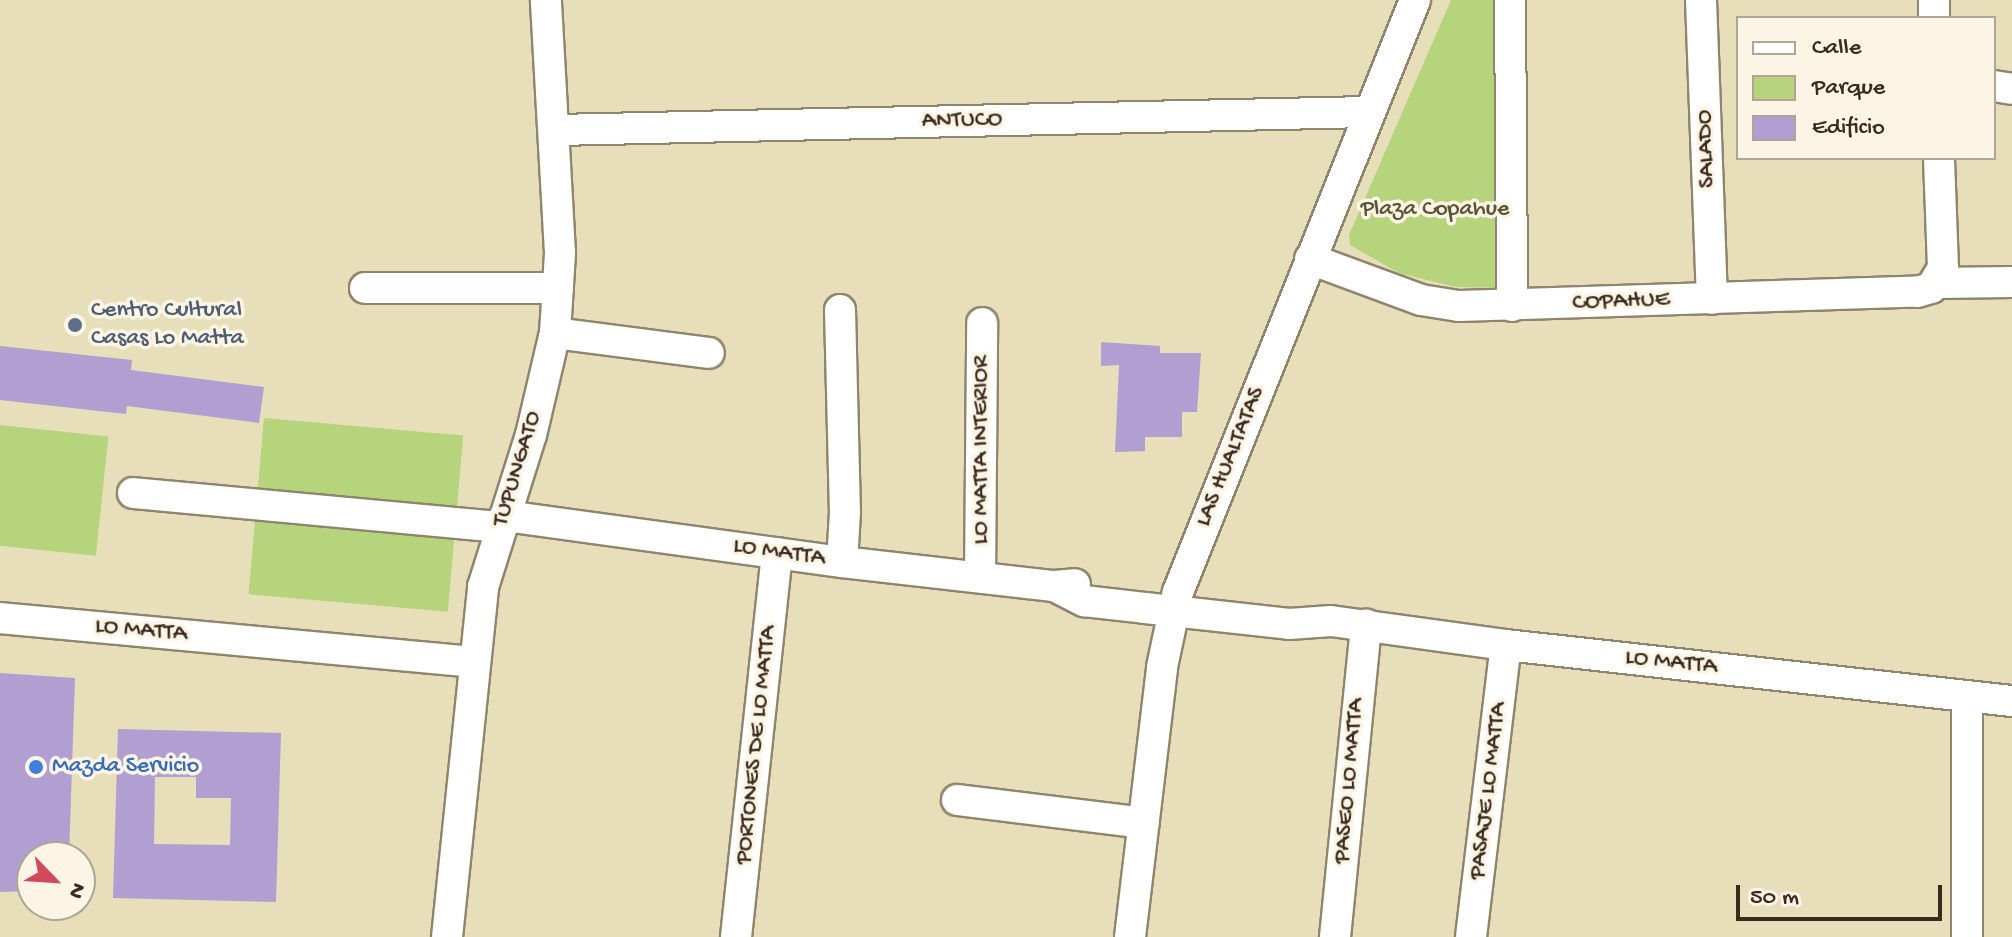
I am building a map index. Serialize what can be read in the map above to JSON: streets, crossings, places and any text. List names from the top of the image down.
{
  "streets": {
    "street": [
      "ANTUCO",
      "SALADO",
      "COPAHUE",
      "LO MATTA INTERIOR",
      "LAS HUALTATAS",
      "TUPUNGATO",
      "LO MATTA",
      "PORTONES DE LO MATTA",
      "PASEO LO MATTA",
      "PASAJE LO MATTA"
    ]
  },
  "crossings": [
    ["ANTUCO", "LAS HUALTATAS"],
    ["ANTUCO", "TUPUNGATO"],
    ["SALADO", "COPAHUE"],
    ["COPAHUE", "LAS HUALTATAS"],
    ["LO MATTA INTERIOR", "LO MATTA"],
    ["LAS HUALTATAS", "LO MATTA"],
    ["TUPUNGATO", "LO MATTA"],
    ["LO MATTA", "PORTONES DE LO MATTA"],
    ["LO MATTA", "PASEO LO MATTA"],
    ["LO MATTA", "PASAJE LO MATTA"]
  ],
  "parks": ["Plaza Copahue"],
  "places": ["Centro Cultural Casas Lo Matta", "Mazda Servicio"],
  "legend": ["Calle", "Parque", "Edificio"],
  "scale_bar": "50 m",
  "north": "bottom right"
}
